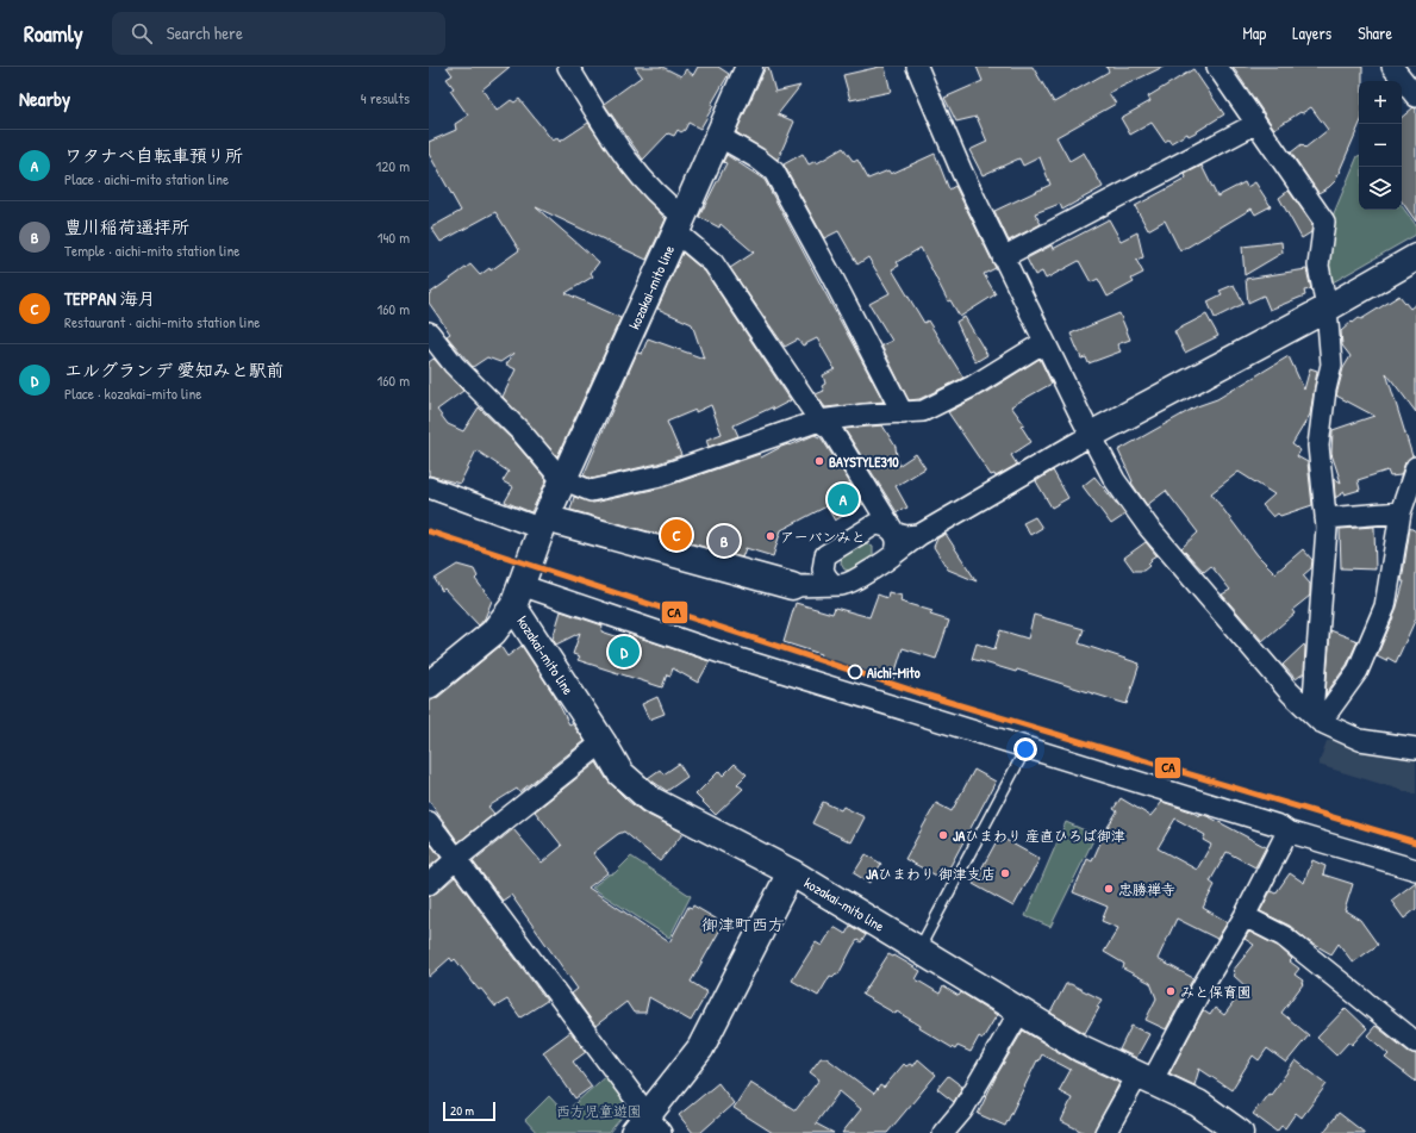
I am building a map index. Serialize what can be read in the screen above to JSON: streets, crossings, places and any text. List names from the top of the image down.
{
  "streets": {
    "main road": ["kozakai-mito line"]
  },
  "districts": ["御津町西方"],
  "parks": ["西方児童遊園"],
  "places": [
    "BAYSTYLE310",
    "アーバンみと",
    "Aichi-Mito",
    "JAひまわり 産直ひろば御津",
    "JAひまわり 御津支店",
    "忠勝禅寺",
    "みと保育園"
  ],
  "lines": ["transit line CA"],
  "scale_bar": "20 m",
  "page": {
    "header": "Roamly",
    "search": "Search here",
    "nav": ["Map", "Layers", "Share"],
    "heading": ["Nearby", "4 results"],
    "map_buttons": ["+", "−"],
    "list": [
      {
        "mark": "A",
        "name": "ワタナベ自転車預り所",
        "note": "Place · aichi-mito station line",
        "value": "120 m"
      },
      {
        "mark": "B",
        "name": "豊川稲荷遥拝所",
        "note": "Temple · aichi-mito station line",
        "value": "140 m"
      },
      {
        "mark": "C",
        "name": "TEPPAN 海月",
        "note": "Restaurant · aichi-mito station line",
        "value": "160 m"
      },
      {
        "mark": "D",
        "name": "エルグランデ 愛知みと駅前",
        "note": "Place · kozakai-mito line",
        "value": "160 m"
      }
    ],
    "pins": [
      "A",
      "C",
      "B",
      "D"
    ],
    "scale": "20 m"
  }
}
